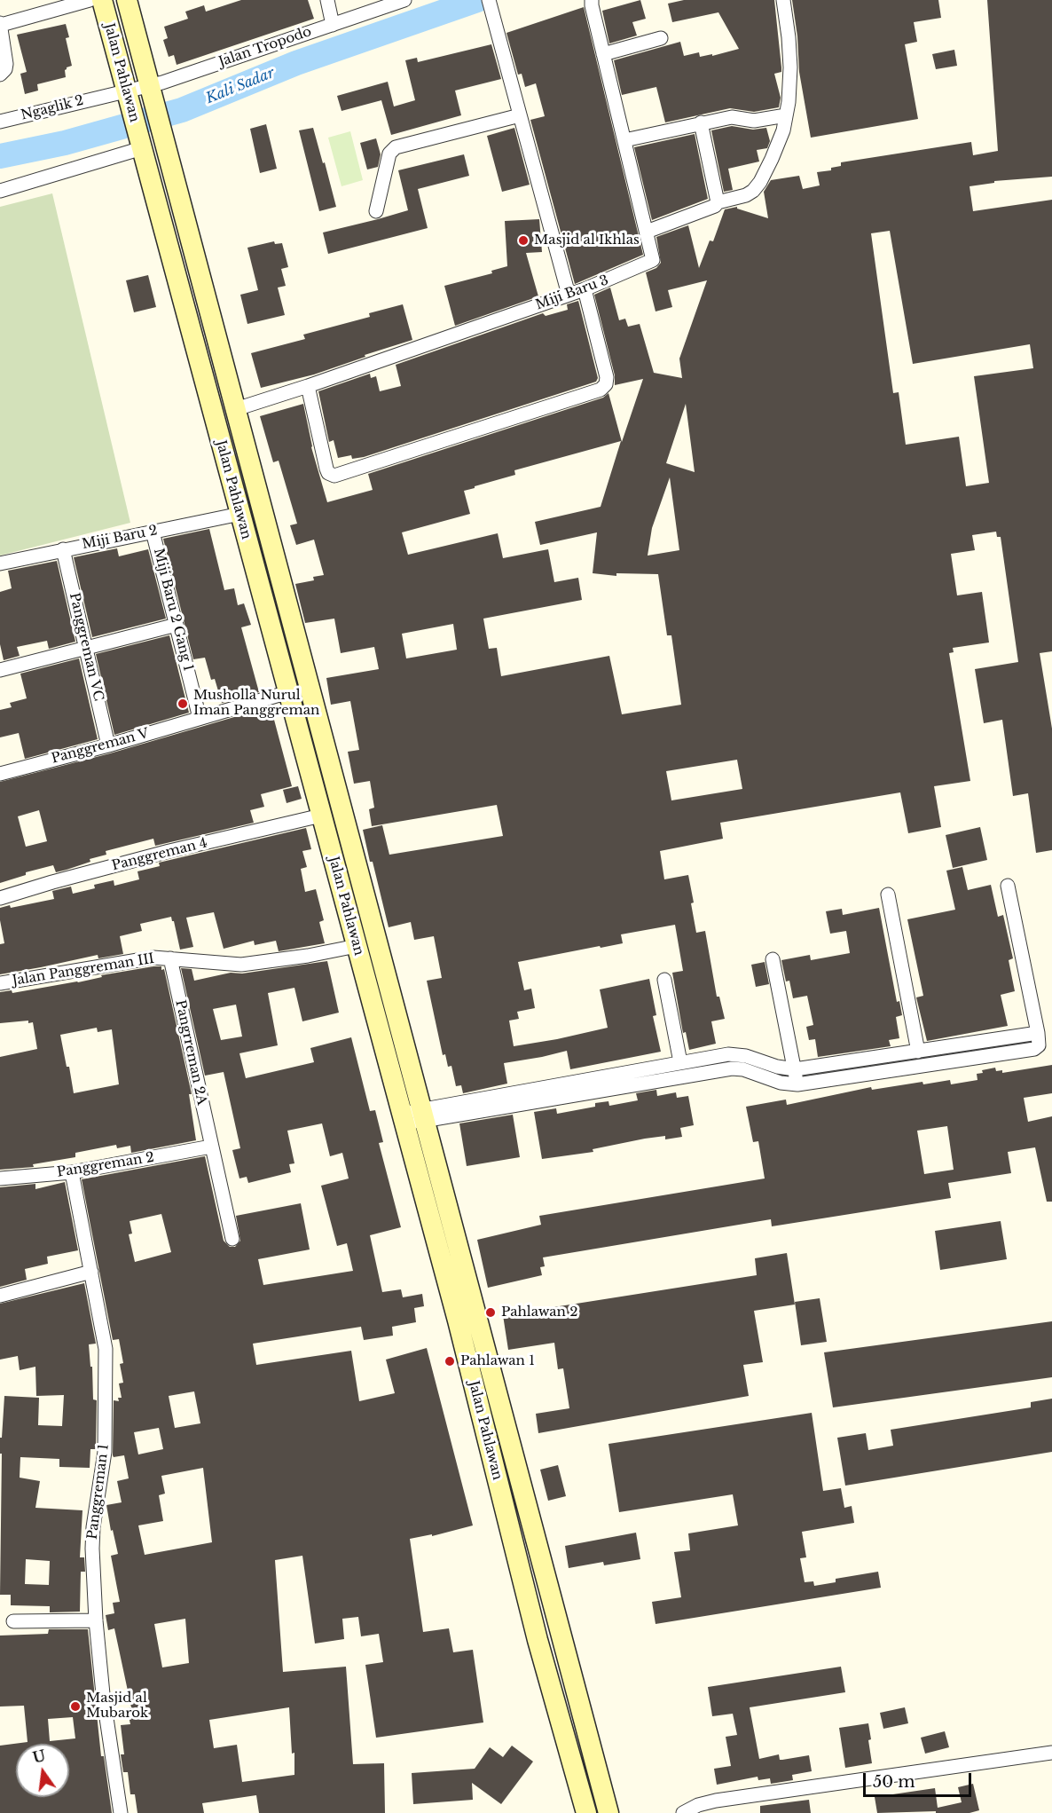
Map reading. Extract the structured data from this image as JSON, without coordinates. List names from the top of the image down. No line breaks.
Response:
{"streets":{"main road":["Jalan Pahlawan"],"street":["Jalan Tropodo","Ngaglik 2","Miji Baru 3","Miji Baru 2","Miji Baru 2 Gang 1","Panggreman VC","Panggreman V","Panggreman 4","Jalan Panggreman III","Pangrreman 2A","Panggreman 2","Panggreman 1"]},"crossings":[["Jalan Tropodo","Jalan Pahlawan"],["Jalan Tropodo","Ngaglik 2"],["Jalan Pahlawan","Ngaglik 2"],["Jalan Pahlawan","Miji Baru 3"],["Jalan Pahlawan","Miji Baru 2"],["Jalan Pahlawan","Panggreman V"],["Jalan Pahlawan","Panggreman 4"],["Jalan Pahlawan","Jalan Panggreman III"],["Miji Baru 2","Miji Baru 2 Gang 1"],["Miji Baru 2","Panggreman VC"],["Miji Baru 2 Gang 1","Panggreman V"],["Panggreman VC","Panggreman V"],["Jalan Panggreman III","Pangrreman 2A"],["Pangrreman 2A","Panggreman 2"],["Panggreman 2","Panggreman 1"]],"water":["Kali Sadar"],"places":["Masjid al Ikhlas","Musholla Nurul Iman Panggreman","Pahlawan 2","Pahlawan 1","Masjid al Mubarok"],"scale_bar":"50 m","north":"top"}
